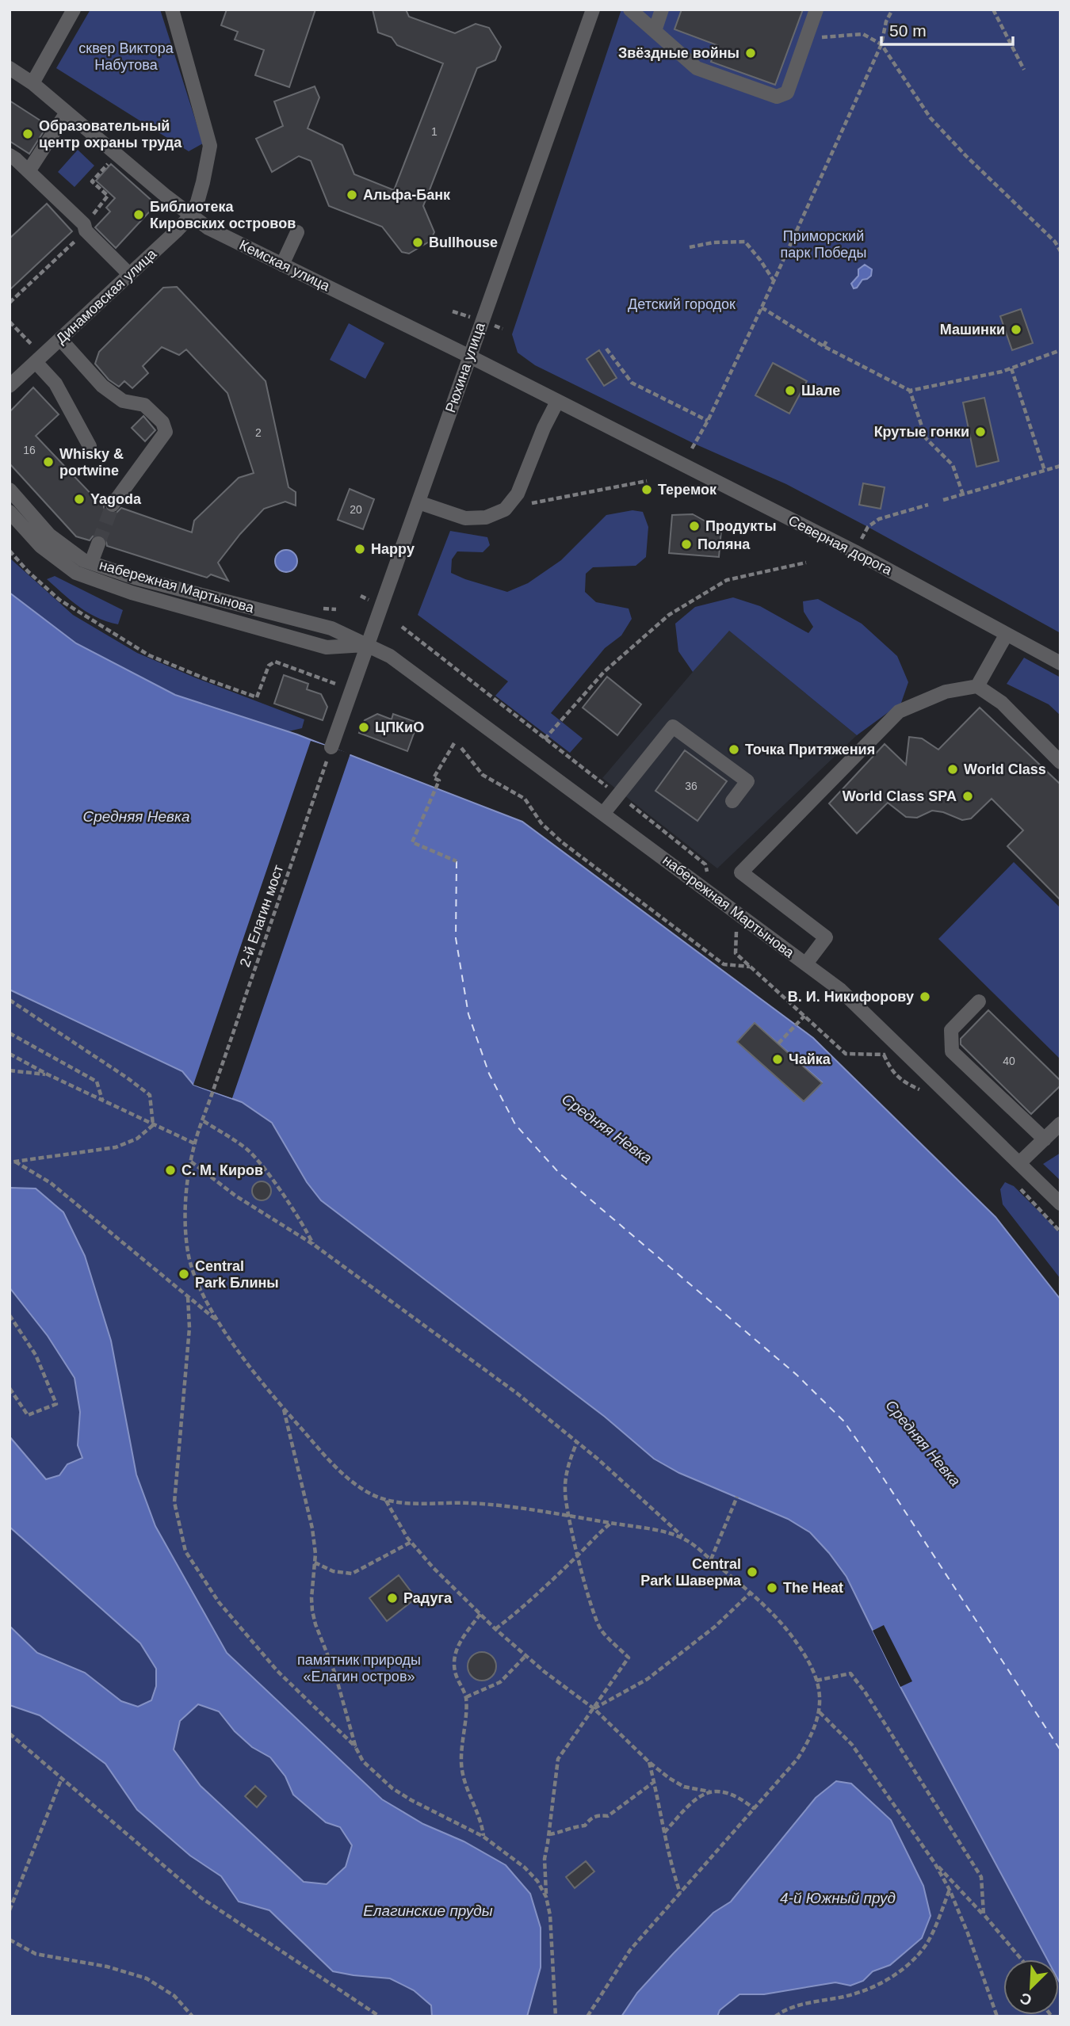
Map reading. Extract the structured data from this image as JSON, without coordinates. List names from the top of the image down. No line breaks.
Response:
{"streets":{"street":["Кемская улица","Динамовская улица","Рюхина улица","Северная дорога","набережная Мартынова"],"path":["2-й Елагин мост"]},"crossings":[["Кемская улица","Динамовская улица"],["Кемская улица","Рюхина улица"],["Кемская улица","Северная дорога"],["Рюхина улица","Северная дорога"],["Рюхина улица","набережная Мартынова"],["Рюхина улица","2-й Елагин мост"]],"water":["Средняя Невка","4-й Южный пруд","Елагинские пруды"],"parks":["сквер Виктора Набутова","Приморский парк Победы","Детский городок","памятник природы «Елагин остров»"],"places":["Звёздные войны","Образовательный центр охраны труда","Альфа-Банк","Библиотека Кировских островов","Bullhouse","Машинки","Шале","Крутые гонки","Whisky & portwine","Теремок","Yagoda","Продукты","Поляна","Happy","ЦПКиО","Точка Притяжения","World Class","World Class SPA","В. И. Никифорову","Чайка","С. М. Киров","Central Park Блины","Central Park Шаверма","The Heat","Радуга"],"house_numbers":["1","2","16","20","36","40"],"scale_bar":"50 m","north":"bottom left"}
